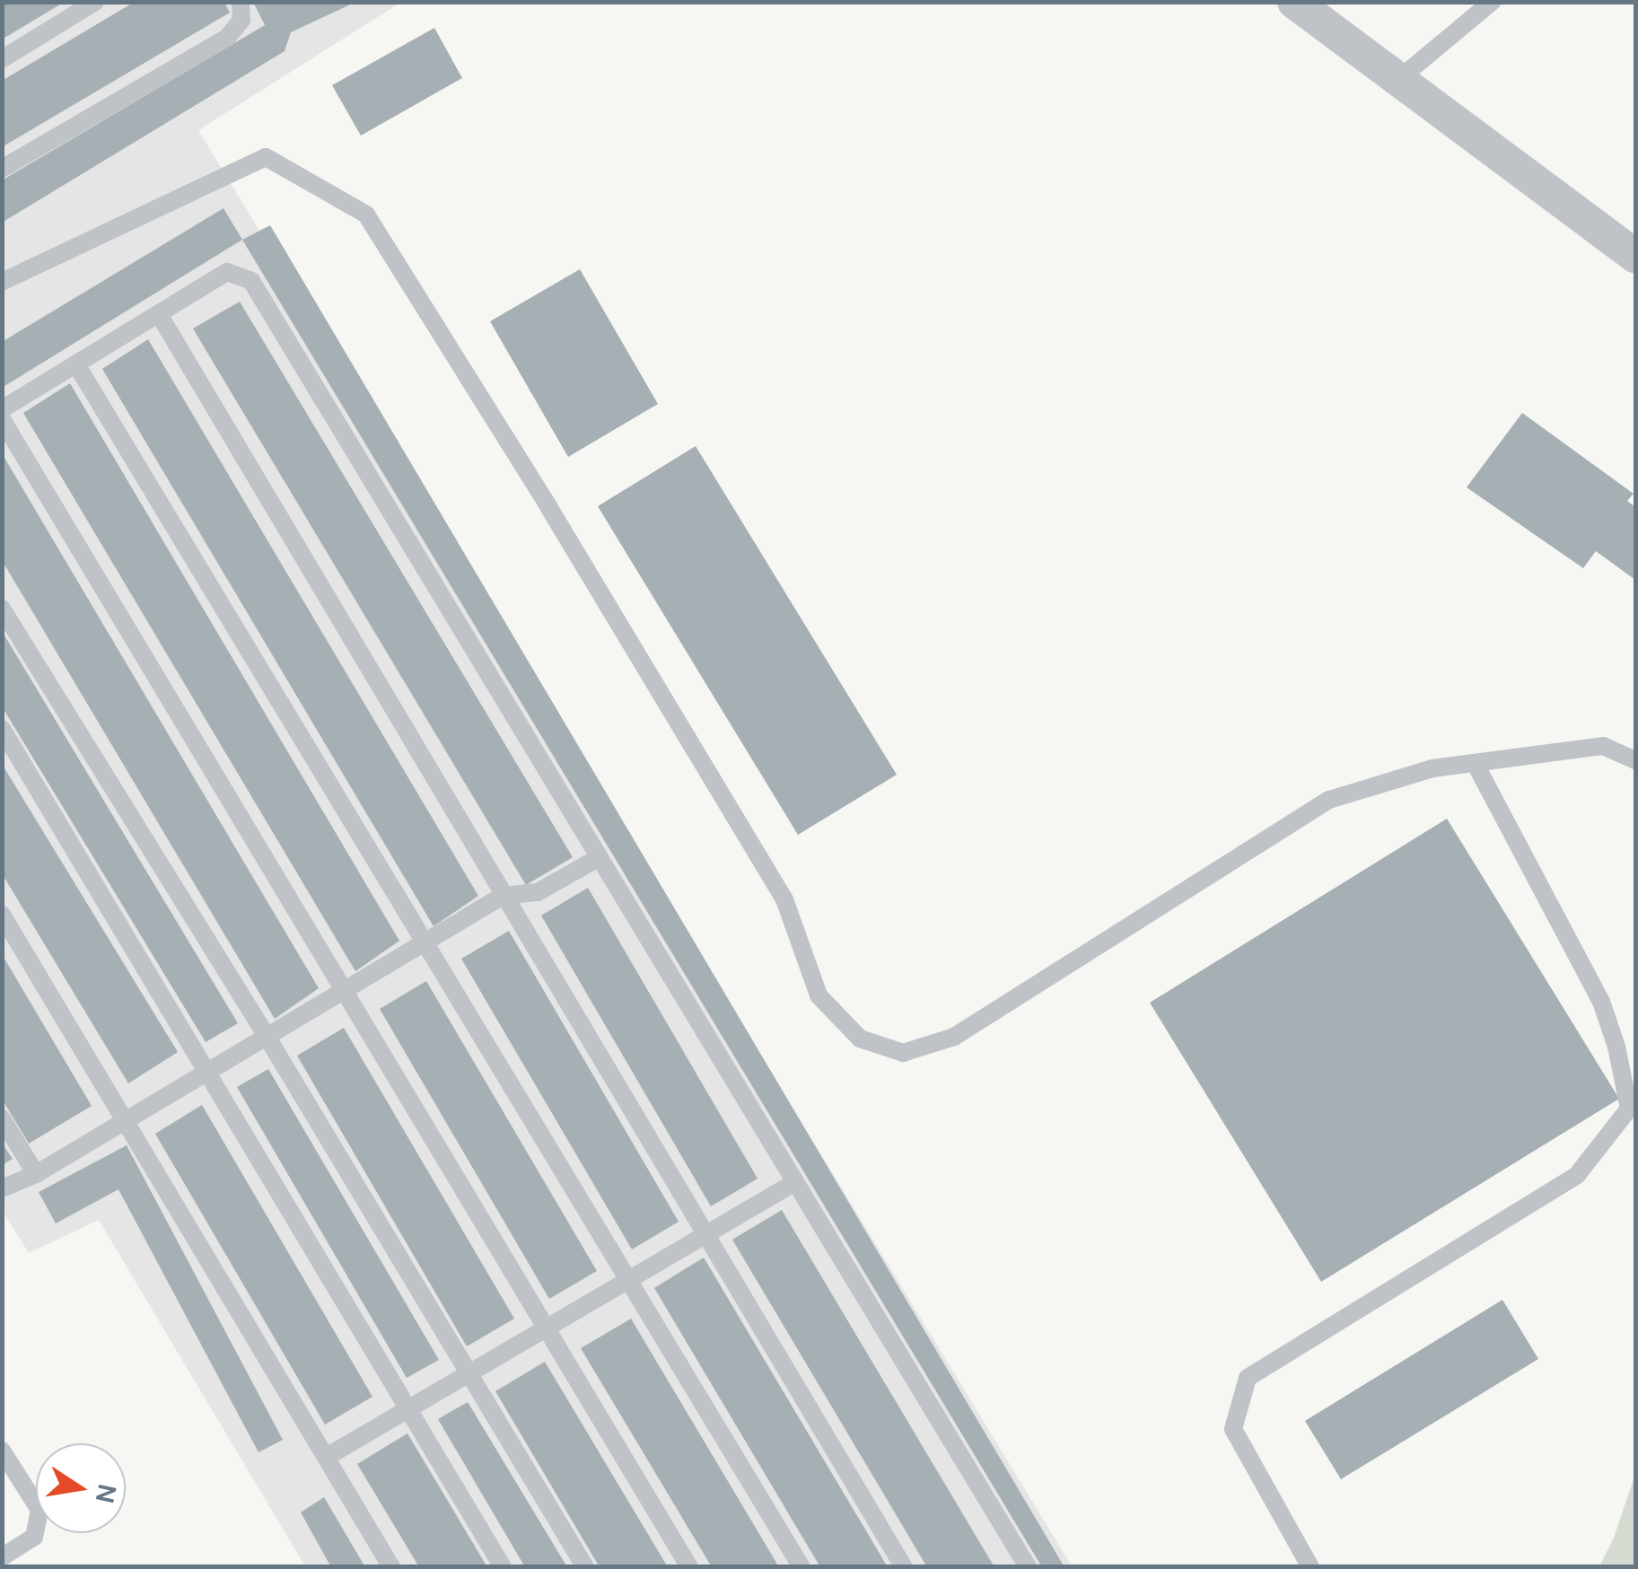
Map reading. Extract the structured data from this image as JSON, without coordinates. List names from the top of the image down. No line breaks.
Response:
{"north":"right"}
